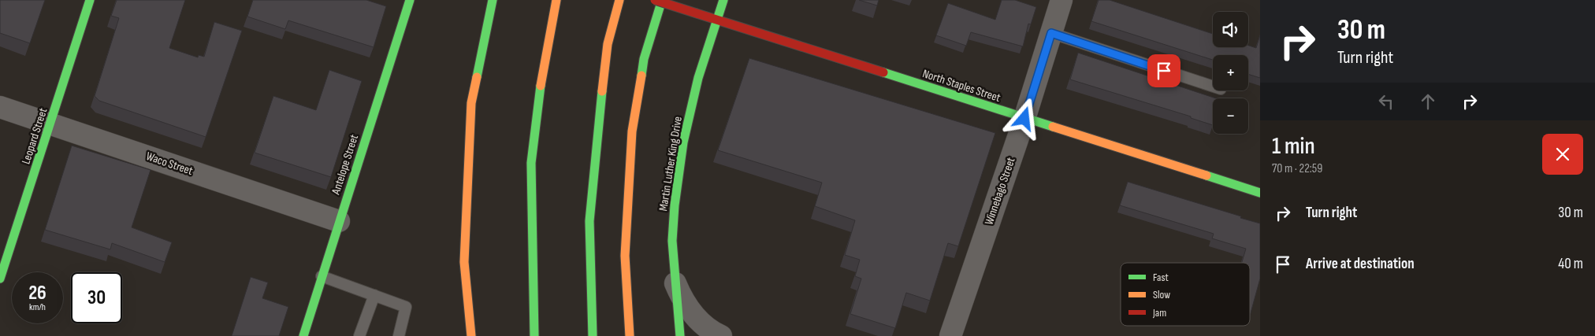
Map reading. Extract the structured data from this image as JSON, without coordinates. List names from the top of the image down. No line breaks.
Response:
{"streets":{"main road":["North Staples Street","Leopard Street","Martin Luther King Drive","Antelope Street"],"street":["Waco Street","Winnebago Street"]},"crossings":[["North Staples Street","Martin Luther King Drive"],["North Staples Street","Winnebago Street"],["Leopard Street","Waco Street"],["Waco Street","Antelope Street"]],"legend":["Fast","Slow","Jam"],"page":{"turn":["30 m","Turn right"],"map_buttons":["+","−"],"heading":["1 min","70 m · 22:59"],"list":[{"name":"Turn right","value":"30 m"},{"name":"Arrive at destination","value":"40 m"}],"speed":"26 km/h","limit":"30"}}
